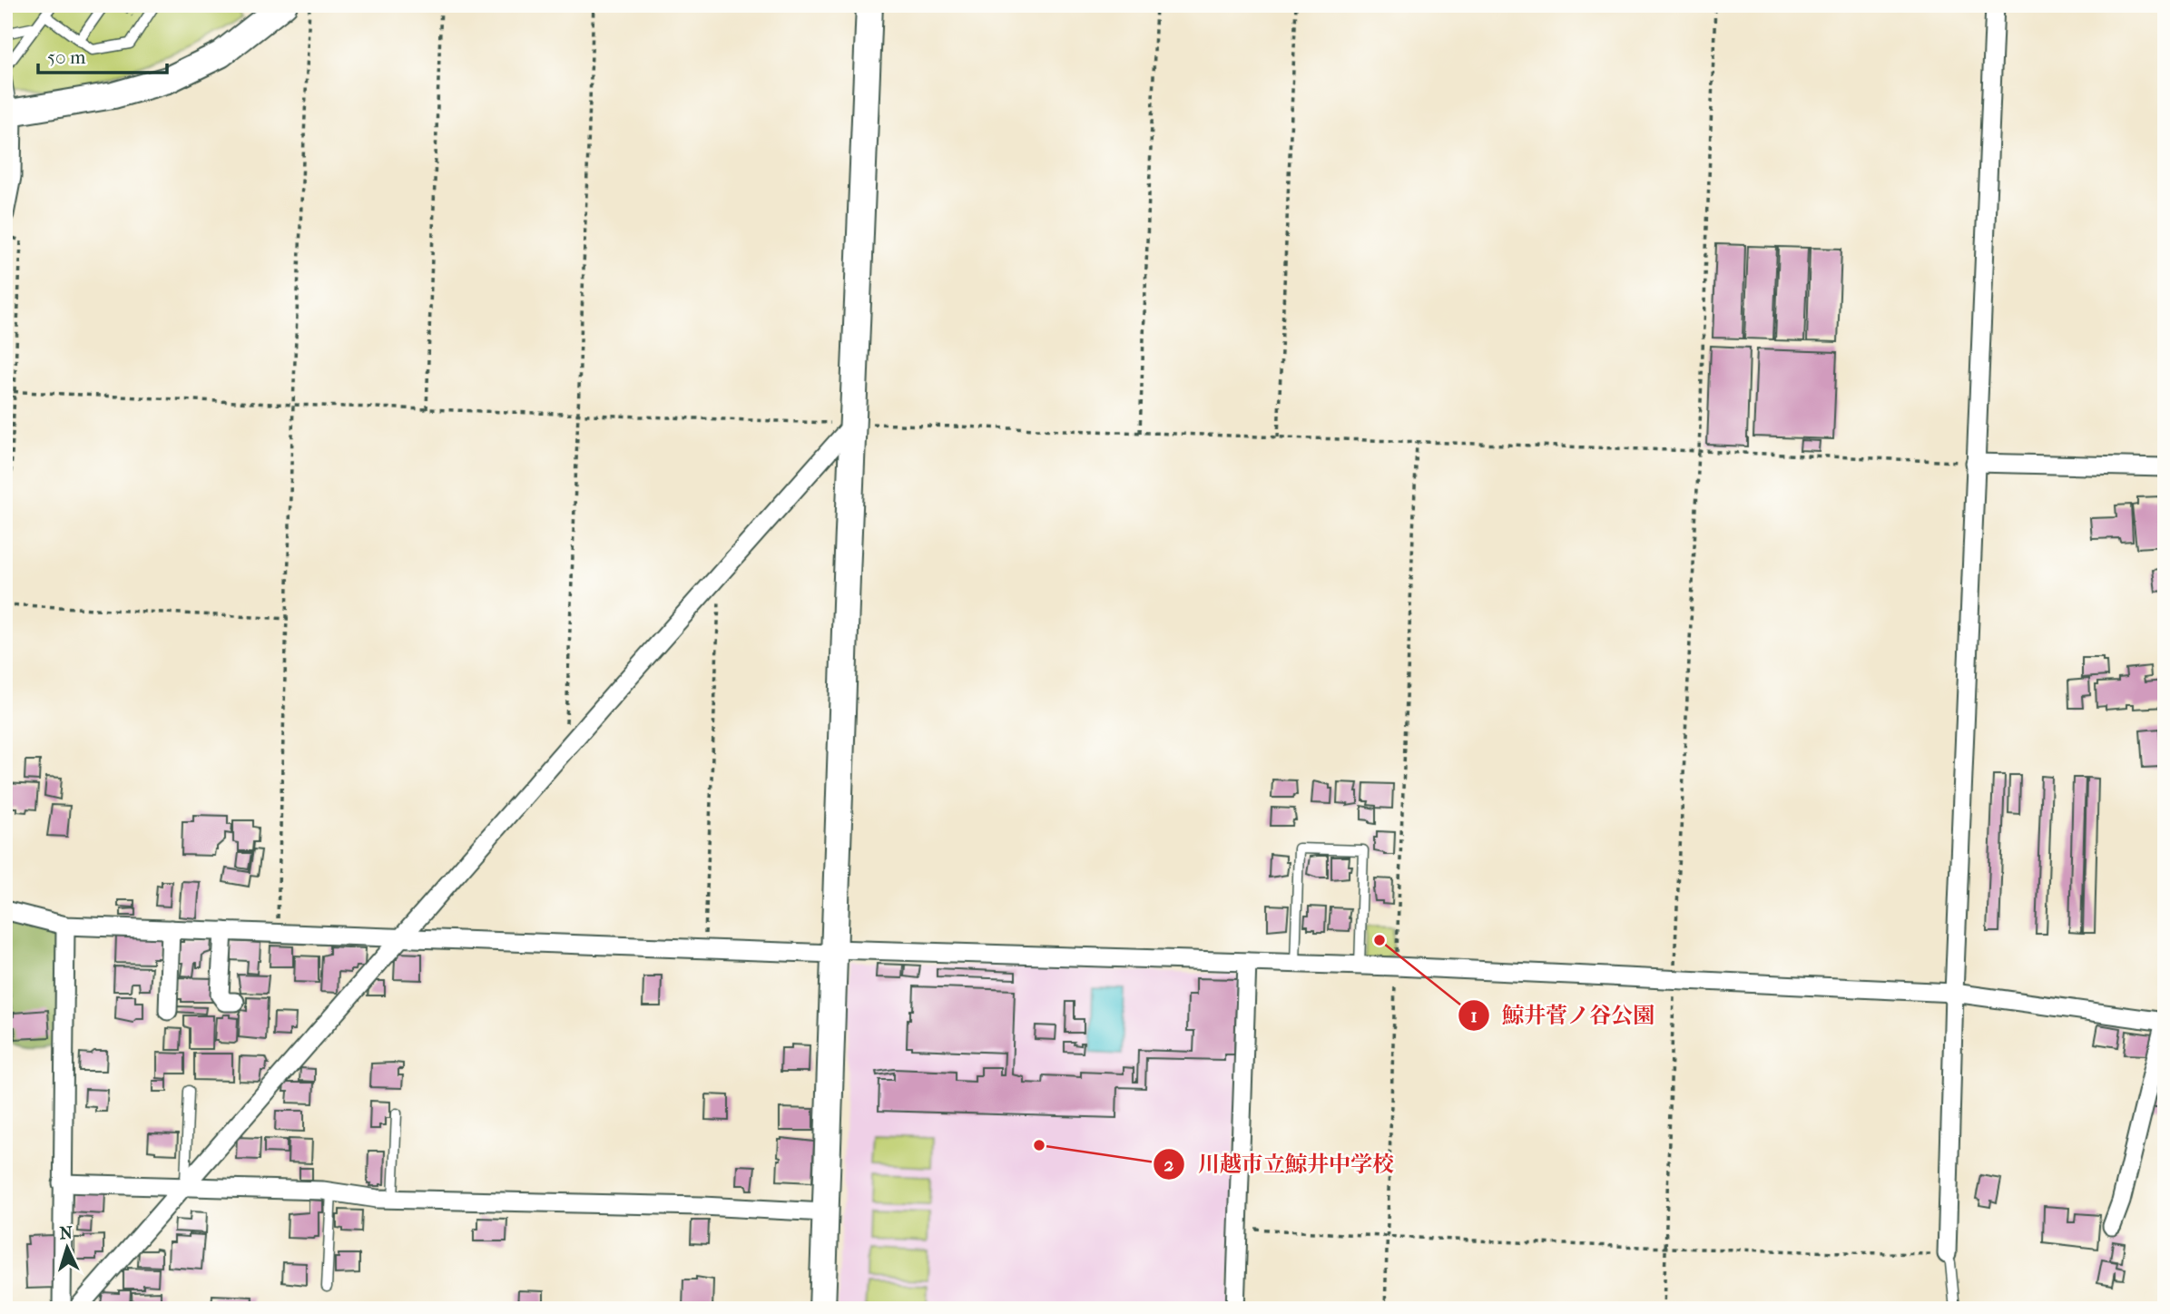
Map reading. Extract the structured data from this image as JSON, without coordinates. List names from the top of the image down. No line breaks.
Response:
{"places":["鯨井菅ノ谷公園","川越市立鯨井中学校"],"scale_bar":"50 m","north":"top"}
